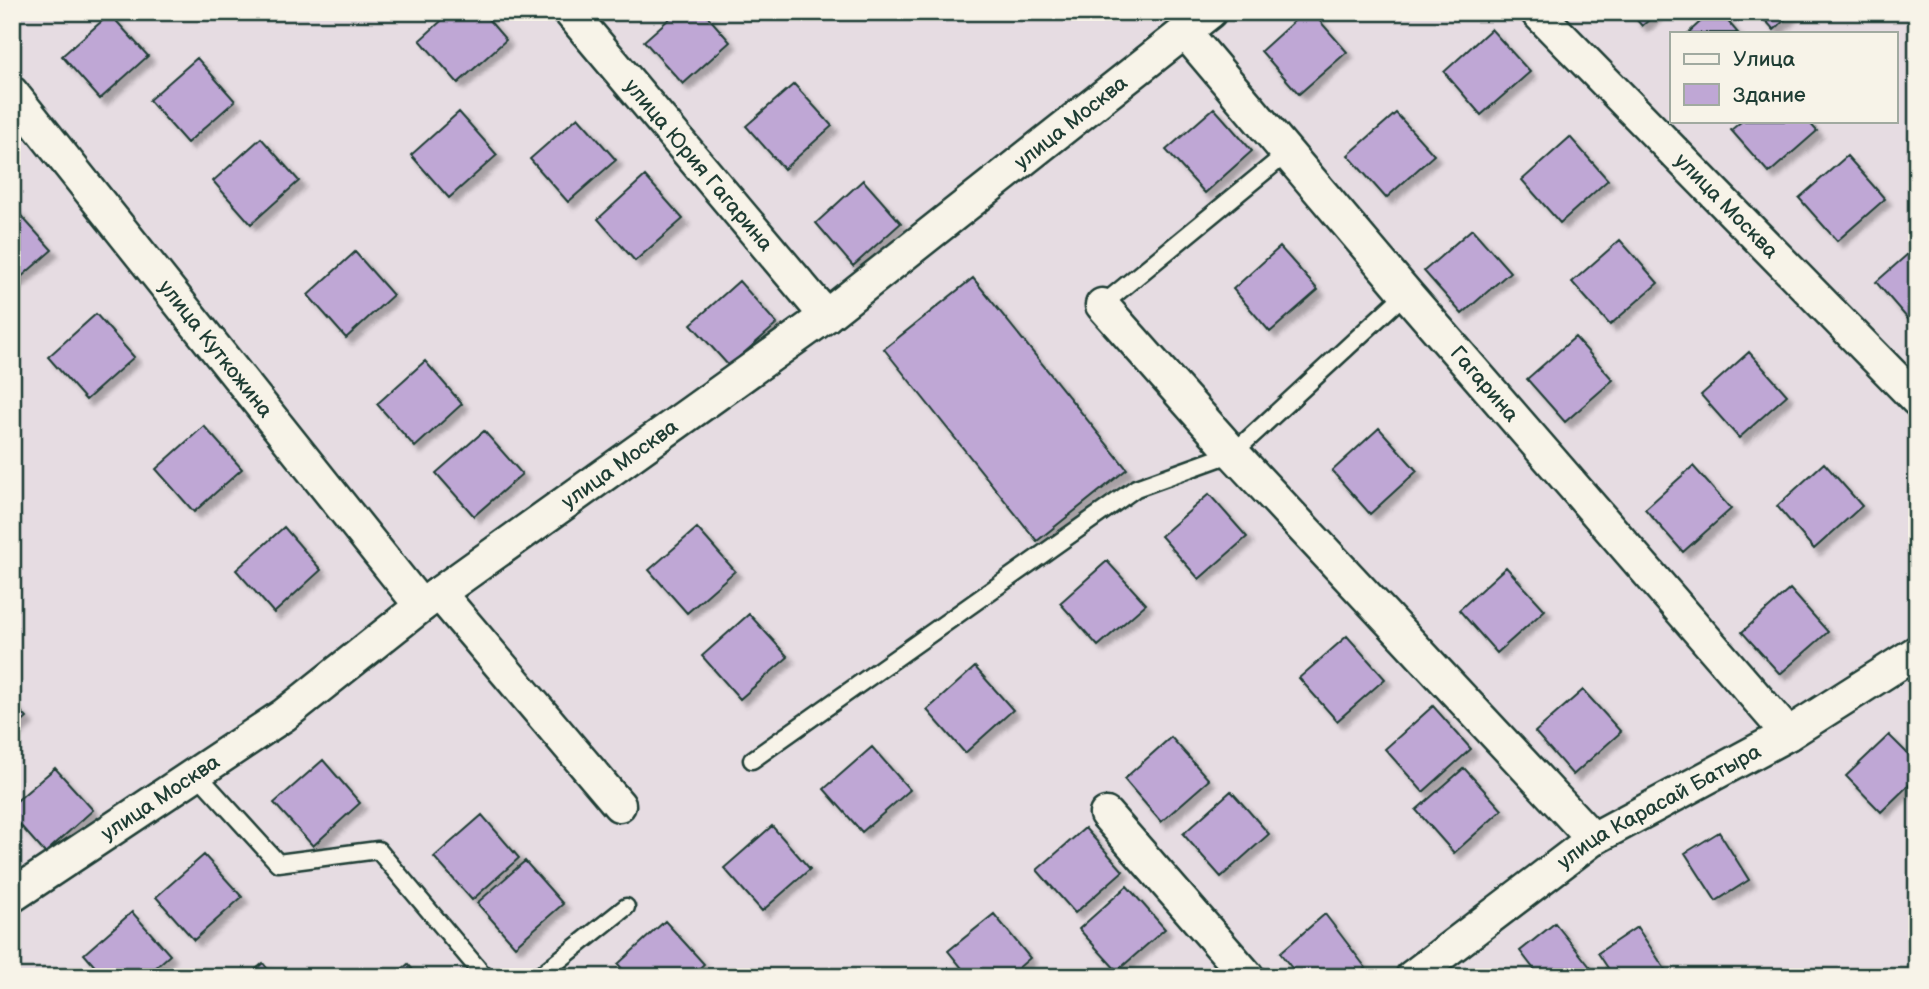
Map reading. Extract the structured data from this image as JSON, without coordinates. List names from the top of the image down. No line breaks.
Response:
{"streets":{"street":["улица Москва","улица Юрия Гагарина","улица Куткожина","Гагарина","улица Карасай Батыра"]},"crossings":[["улица Москва","улица Юрия Гагарина"],["улица Москва","улица Куткожина"],["улица Москва","Гагарина"],["Гагарина","улица Карасай Батыра"]],"legend":["Улица","Здание"]}
